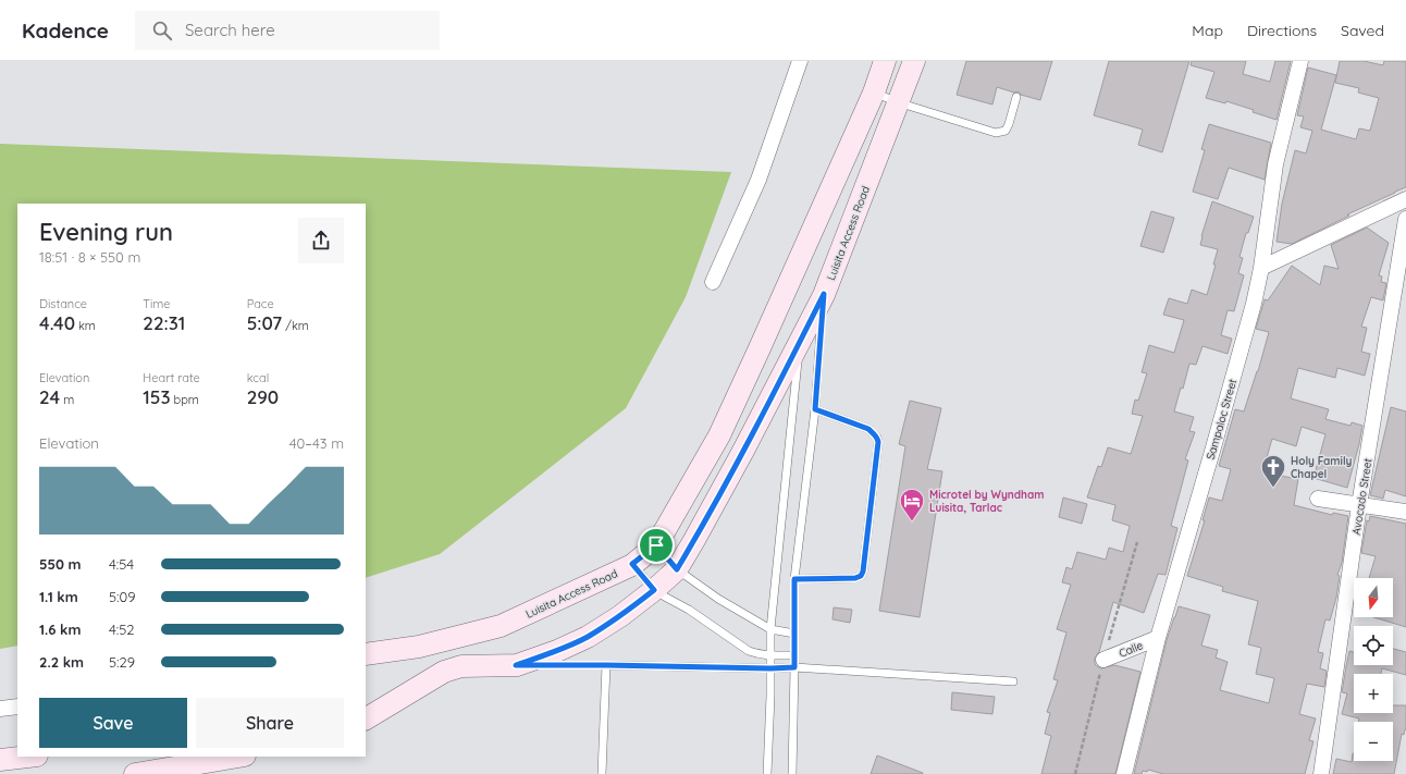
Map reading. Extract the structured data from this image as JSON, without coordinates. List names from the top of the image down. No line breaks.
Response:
{"streets":{"main road":["Luisita Access Road"],"street":["Sampaloc Street","Avocado Street","Calle"]},"crossings":[["Sampaloc Street","Calle"]],"places":{"church":["Holy Family Chapel"],"hotel":["Microtel by Wyndham Luisita, Tarlac"]},"north":"bottom","page":{"header":"Kadence","search":"Search here","nav":["Map","Directions","Saved"],"heading":["Evening run","18:51 · 8 × 550 m"],"stats":[["Distance","4.40 km"],["Time","22:31"],["Pace","5:07 /km"],["Elevation","24 m"],["Heart rate","153 bpm"],["kcal","290"]],"chart":["Elevation","40–43 m"],"list":[{"name":"550 m","note":"4:54"},{"name":"1.1 km","note":"5:09"},{"name":"1.6 km","note":"4:52"},{"name":"2.2 km","note":"5:29"}],"map_buttons":["+","−"],"buttons":["Save","Share"]}}
